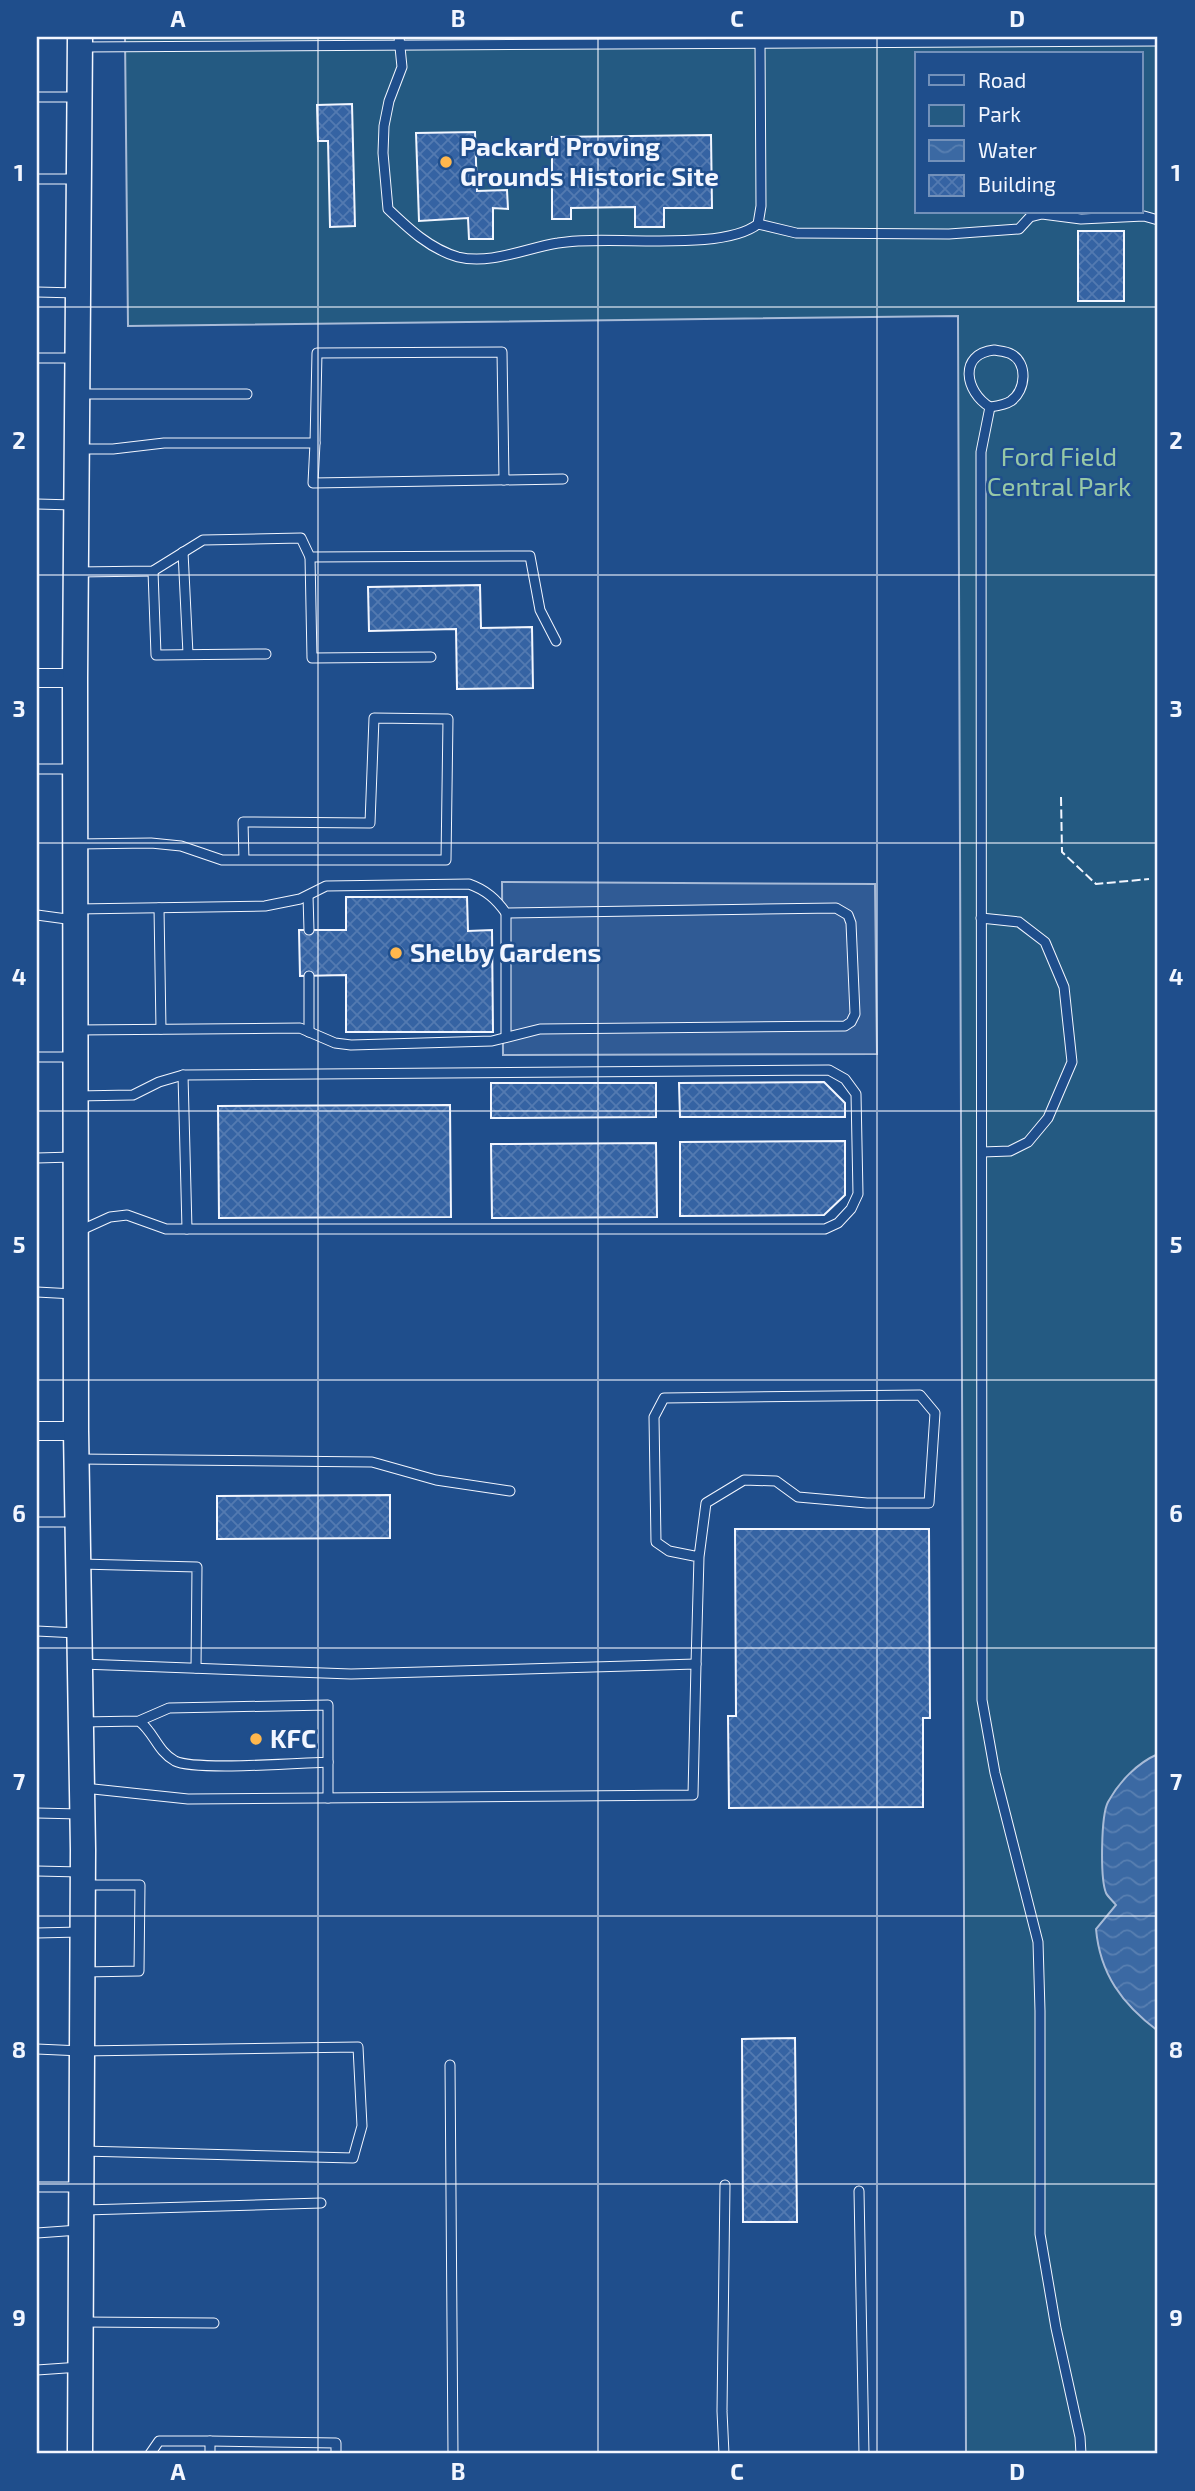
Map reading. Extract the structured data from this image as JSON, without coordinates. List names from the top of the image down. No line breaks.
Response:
{"parks":["Ford Field Central Park"],"places":["Packard Proving Grounds Historic Site","Shelby Gardens","KFC"],"legend":["Road","Park","Water","Building"],"grid":{"columns":["A","B","C","D"],"rows":["1","2","3","4","5","6","7","8","9"]}}
